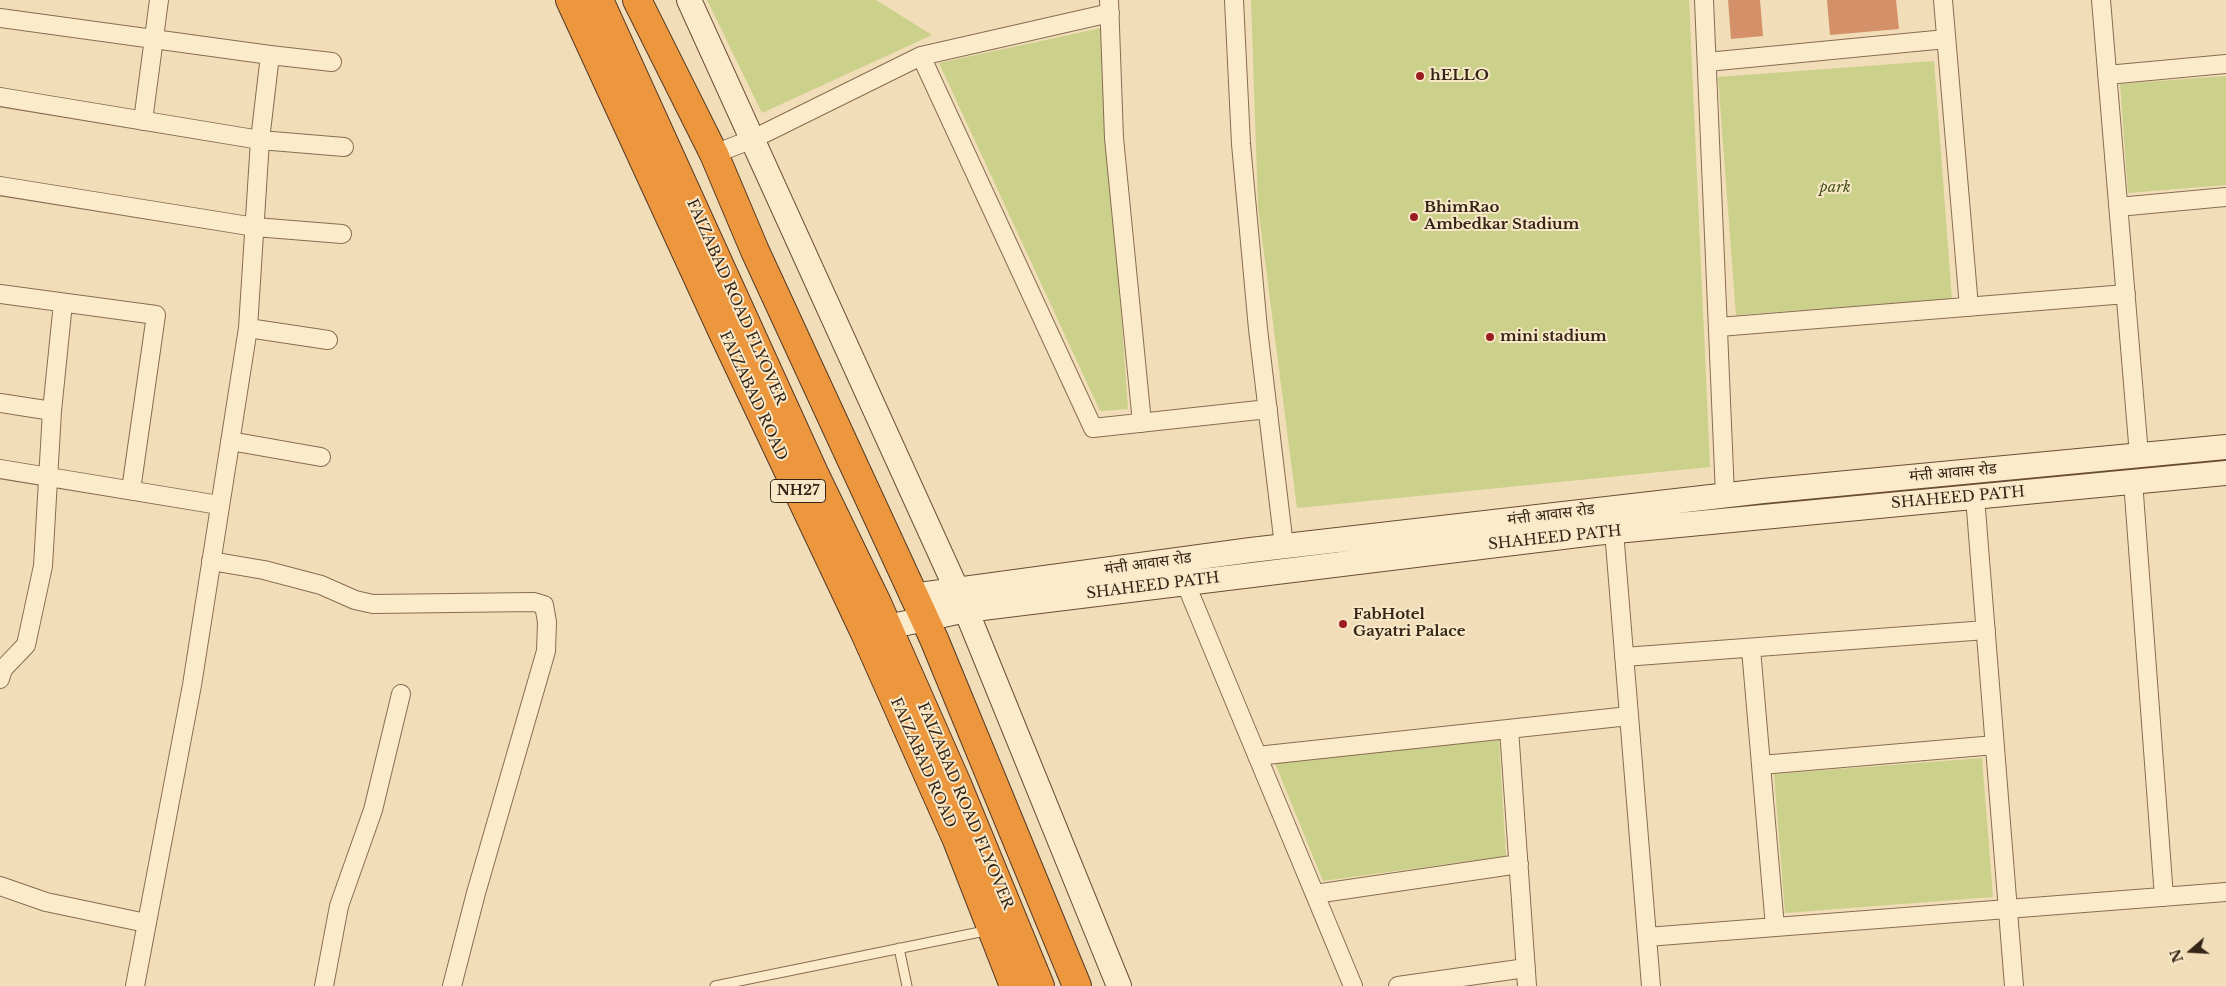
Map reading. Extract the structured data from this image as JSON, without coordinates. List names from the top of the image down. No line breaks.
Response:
{"streets":{"highway":["FAIZABAD ROAD FLYOVER","FAIZABAD ROAD","मंत्ती आवास रोड","NH27"],"street":["SHAHEED PATH"]},"crossings":[["FAIZABAD ROAD FLYOVER","मंत्ती आवास रोड"],["FAIZABAD ROAD FLYOVER","SHAHEED PATH"],["मंत्ती आवास रोड","SHAHEED PATH"]],"parks":["park"],"places":["hELLO","BhimRao Ambedkar Stadium","mini stadium","FabHotel Gayatri Palace"],"north":"left"}
